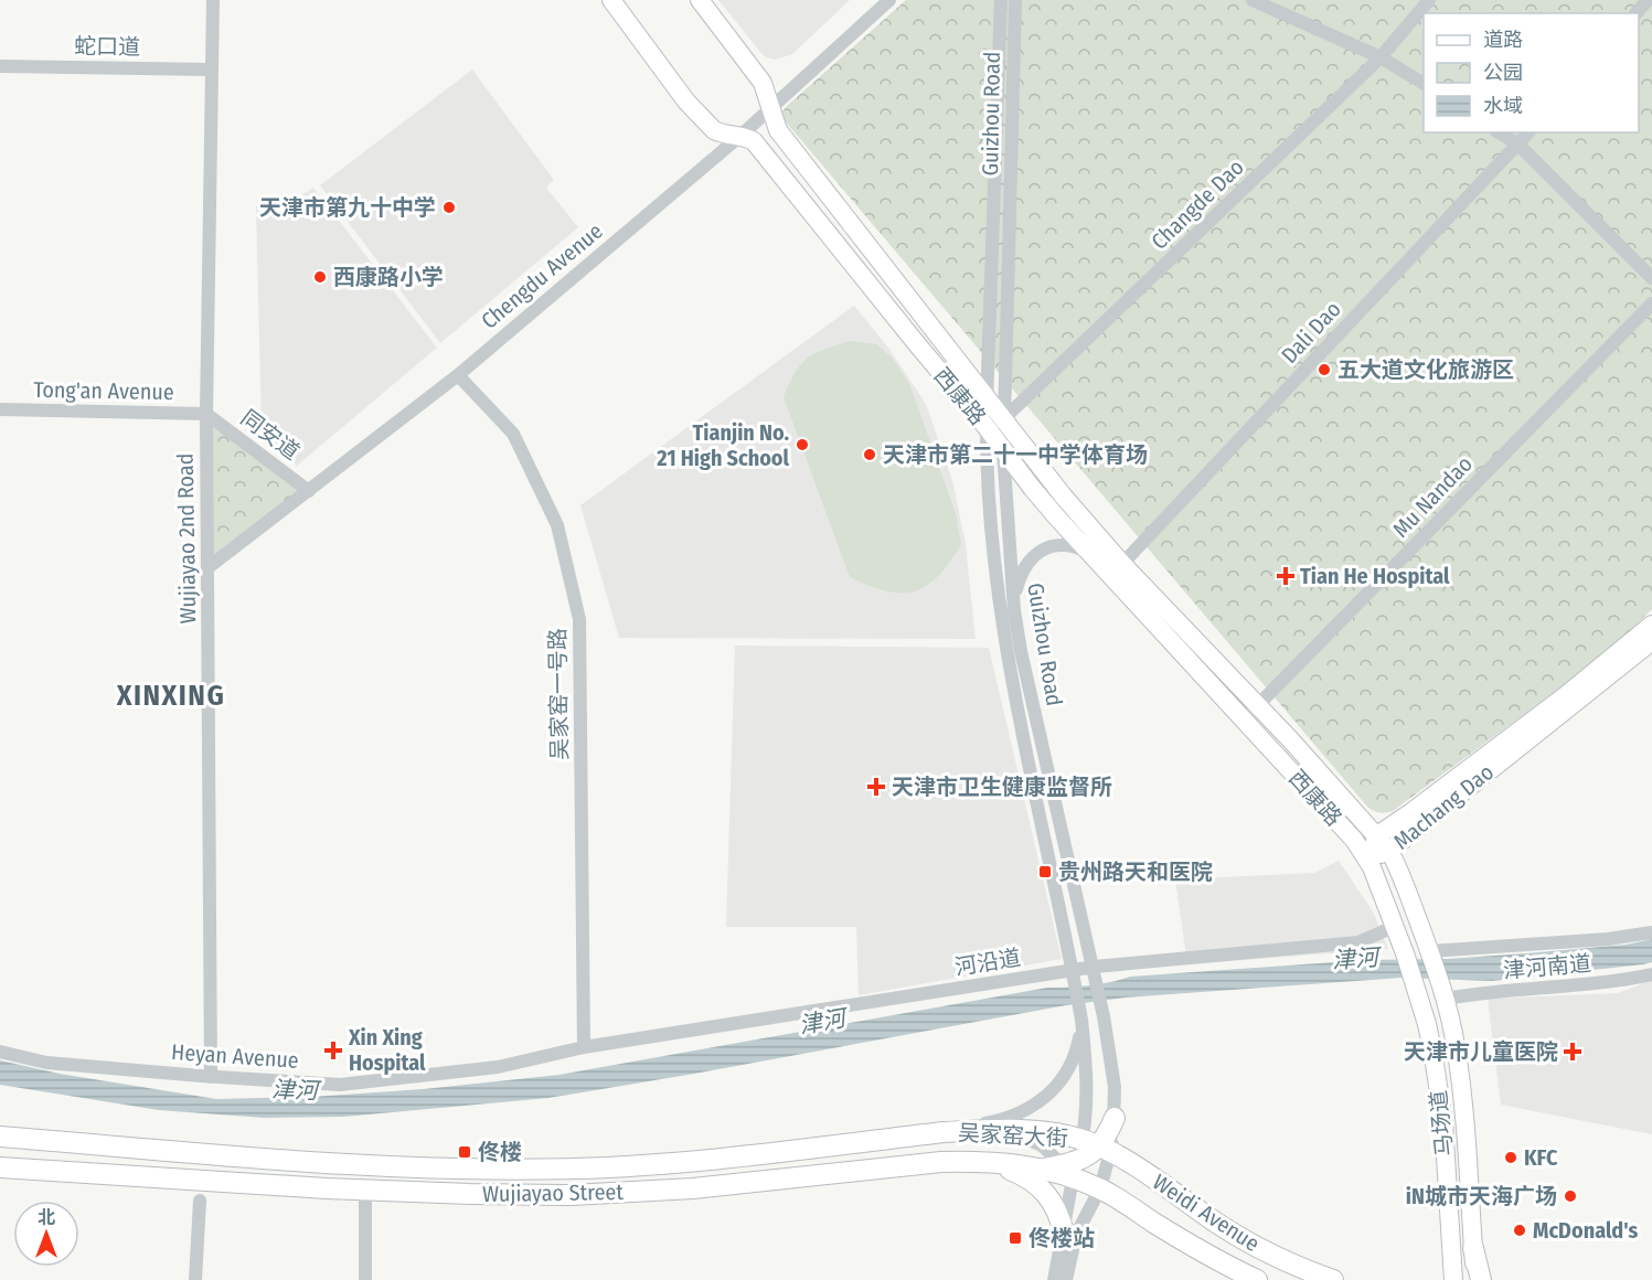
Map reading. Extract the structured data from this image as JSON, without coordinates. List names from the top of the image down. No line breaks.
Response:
{"streets":{"highway":["吴家窑大街","Wujiayao Street","Weidi Avenue"],"main road":["西康路","Machang Dao","马场道"],"street":["蛇口道","Guizhou Road","Changde Dao","Chengdu Avenue","Dali Dao","Tong'an Avenue","同安道","Mu Nandao","Wujiayao 2nd Road","吴家窑一号路","河沿道","津河南道","Heyan Avenue"]},"crossings":[["蛇口道","Wujiayao 2nd Road"],["Guizhou Road","Changde Dao"],["Guizhou Road","西康路"],["Guizhou Road","河沿道"],["Changde Dao","西康路"],["Chengdu Avenue","西康路"],["Chengdu Avenue","同安道"],["Chengdu Avenue","Wujiayao 2nd Road"],["Chengdu Avenue","吴家窑一号路"],["Dali Dao","西康路"],["Tong'an Avenue","同安道"],["Tong'an Avenue","Wujiayao 2nd Road"],["西康路","Mu Nandao"],["西康路","Machang Dao"],["西康路","马场道"],["同安道","Wujiayao 2nd Road"],["Wujiayao 2nd Road","Heyan Avenue"],["吴家窑一号路","河沿道"],["吴家窑一号路","Heyan Avenue"],["Machang Dao","马场道"],["河沿道","Heyan Avenue"],["河沿道","马场道"],["吴家窑大街","Wujiayao Street"],["吴家窑大街","Weidi Avenue"],["Wujiayao Street","Weidi Avenue"]],"districts":["XINXING"],"water":["津河"],"places":{"other":["天津市第九十中学","西康路小学","五大道文化旅游区","Tianjin No. 21 High School","天津市第二十一中学体育场","KFC","iN城市天海广场","McDonald's"],"health":["Tian He Hospital","天津市卫生健康监督所","Xin Xing Hospital","天津市儿童医院"],"transit":["贵州路天和医院","佟楼","佟楼站"]},"legend":["道路","公园","水域"],"north":"top"}
